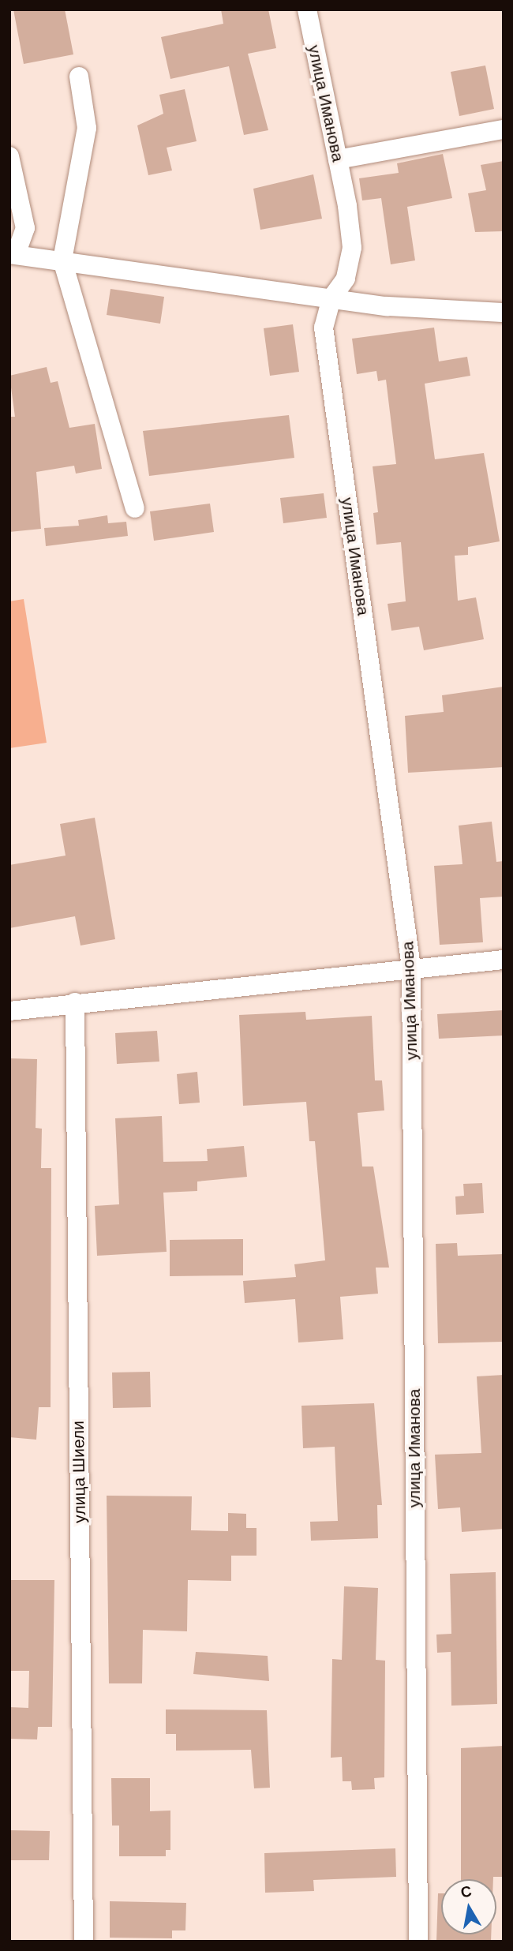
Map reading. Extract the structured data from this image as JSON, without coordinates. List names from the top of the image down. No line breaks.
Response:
{"streets":{"street":["улица Иманова","улица Шиели"]},"north":"top"}
